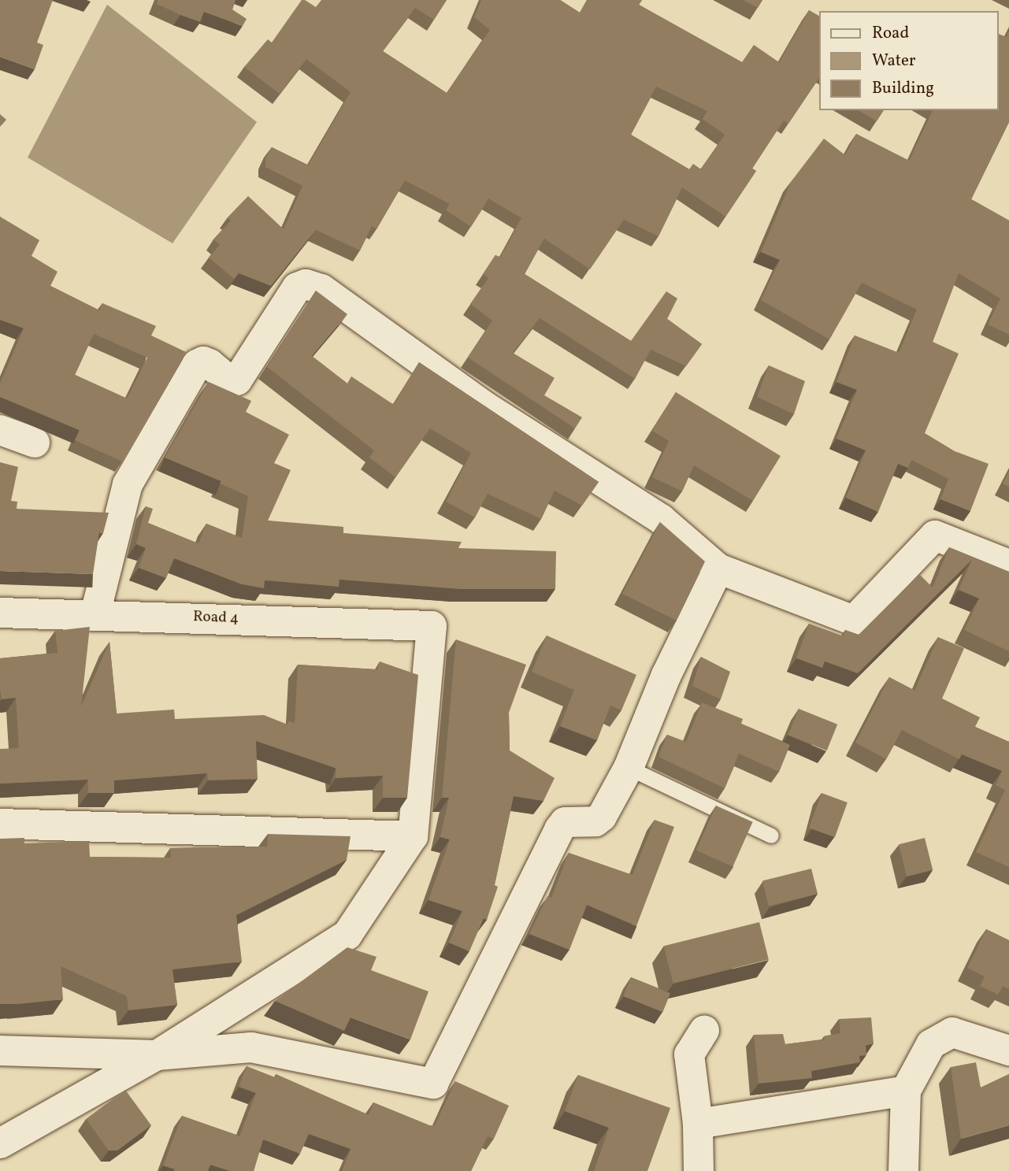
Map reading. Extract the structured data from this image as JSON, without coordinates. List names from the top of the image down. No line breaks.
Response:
{"streets":{"street":["Road 4"]},"legend":["Road","Water","Building"]}
